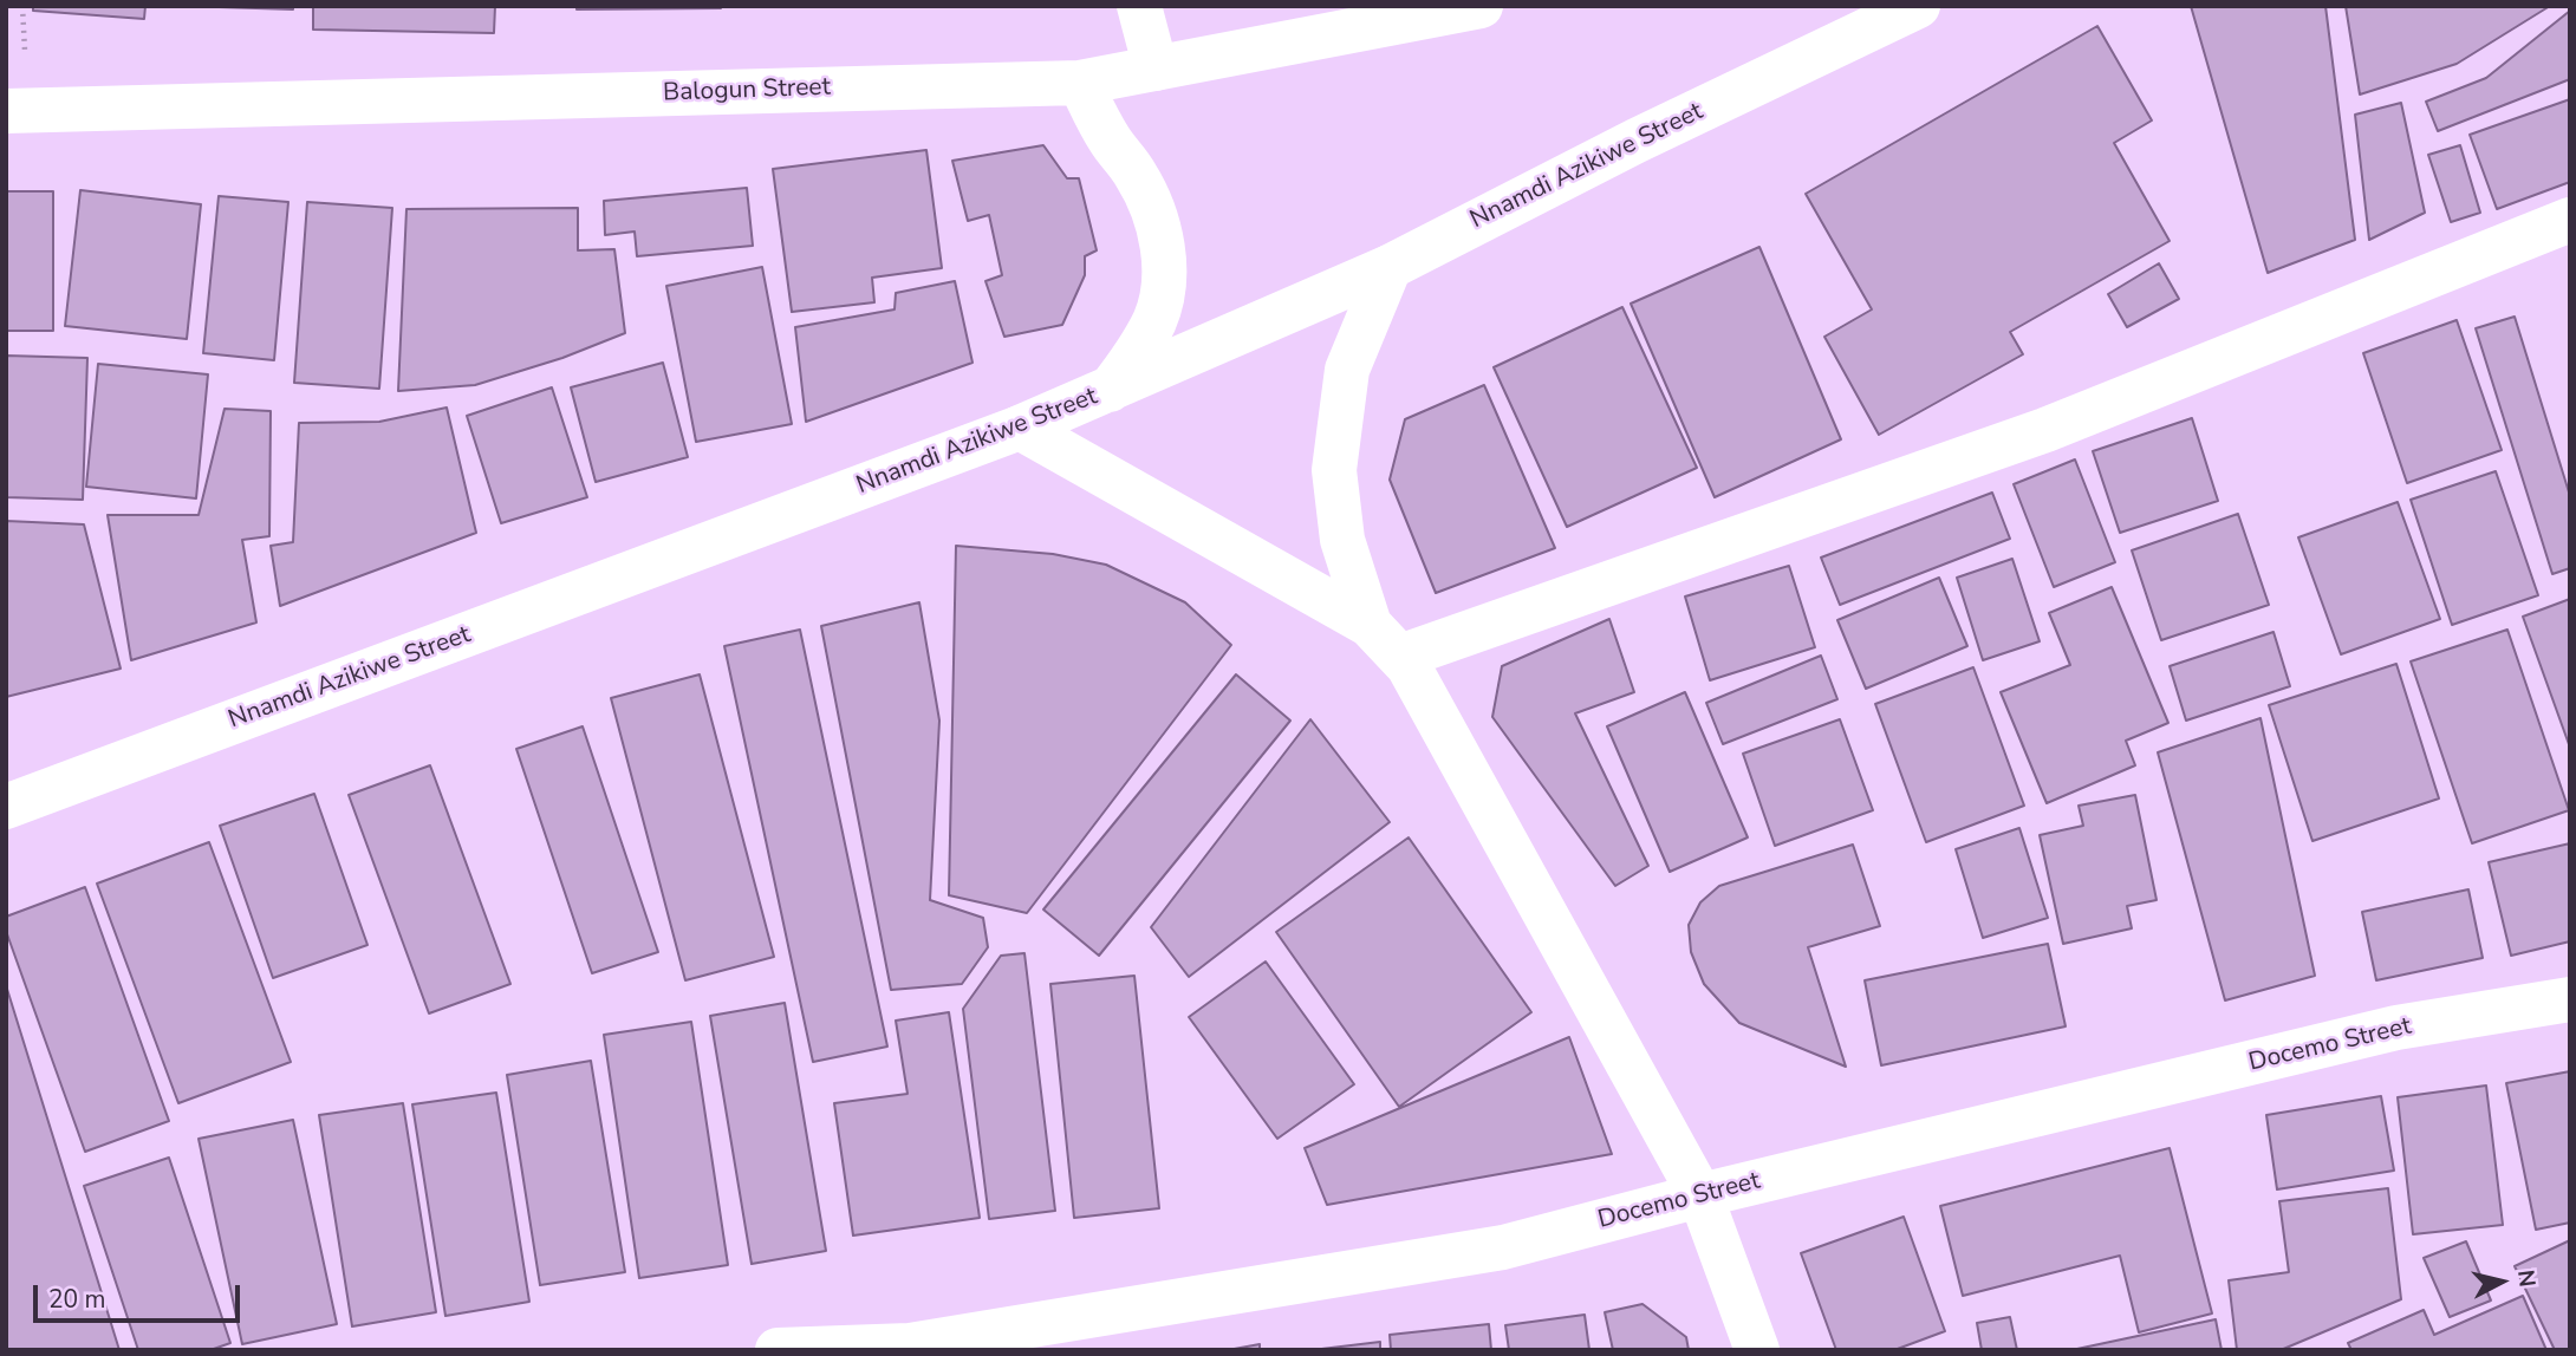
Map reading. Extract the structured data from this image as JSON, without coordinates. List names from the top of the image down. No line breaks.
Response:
{"streets":{"street":["Balogun Street","Nnamdi Azikiwe Street","Docemo Street"]},"scale_bar":"20 m","north":"right"}
